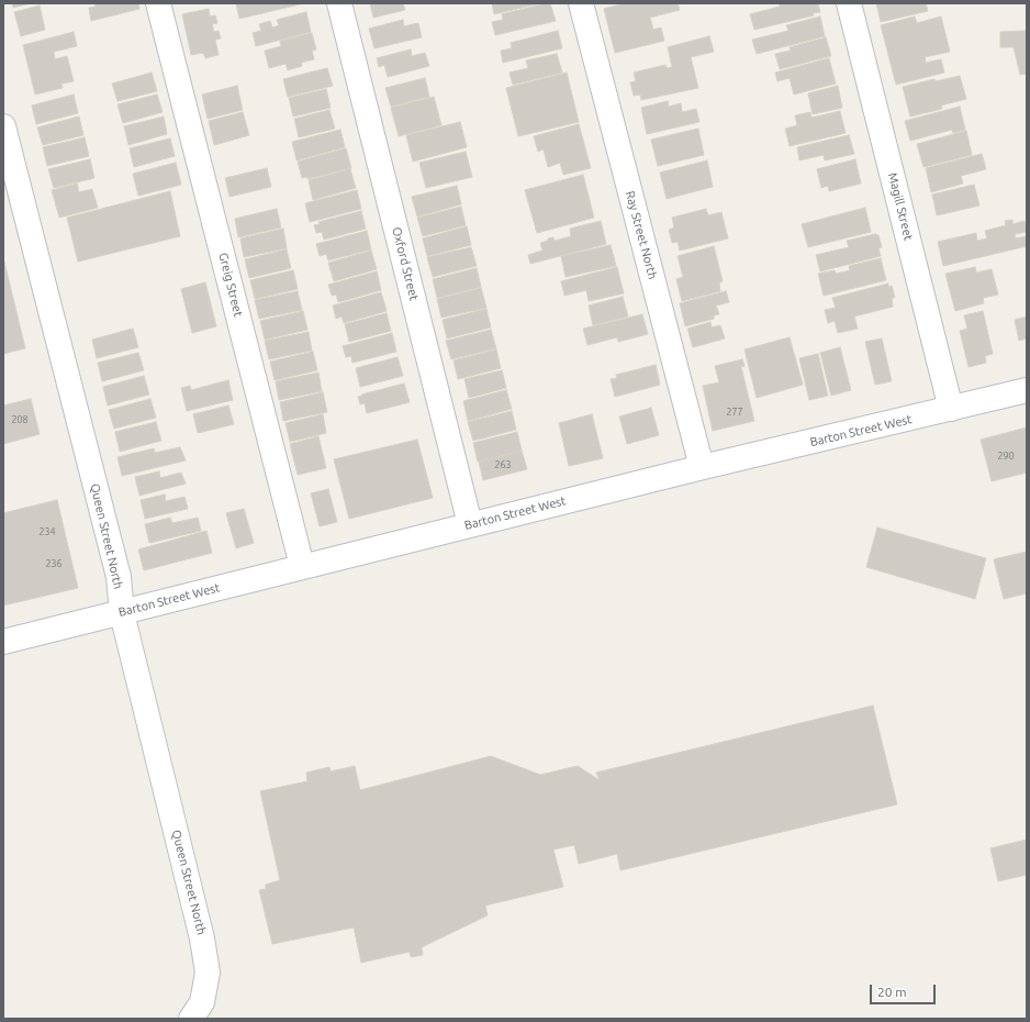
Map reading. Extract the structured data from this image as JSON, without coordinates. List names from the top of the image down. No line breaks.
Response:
{"streets":{"street":["Magill Street","Ray Street North","Oxford Street","Greig Street","Barton Street West","Queen Street North"]},"crossings":[["Magill Street","Barton Street West"],["Ray Street North","Barton Street West"],["Oxford Street","Barton Street West"],["Greig Street","Barton Street West"],["Barton Street West","Queen Street North"]],"house_numbers":["277","208","290","263","234","236"],"scale_bar":"20 m"}
